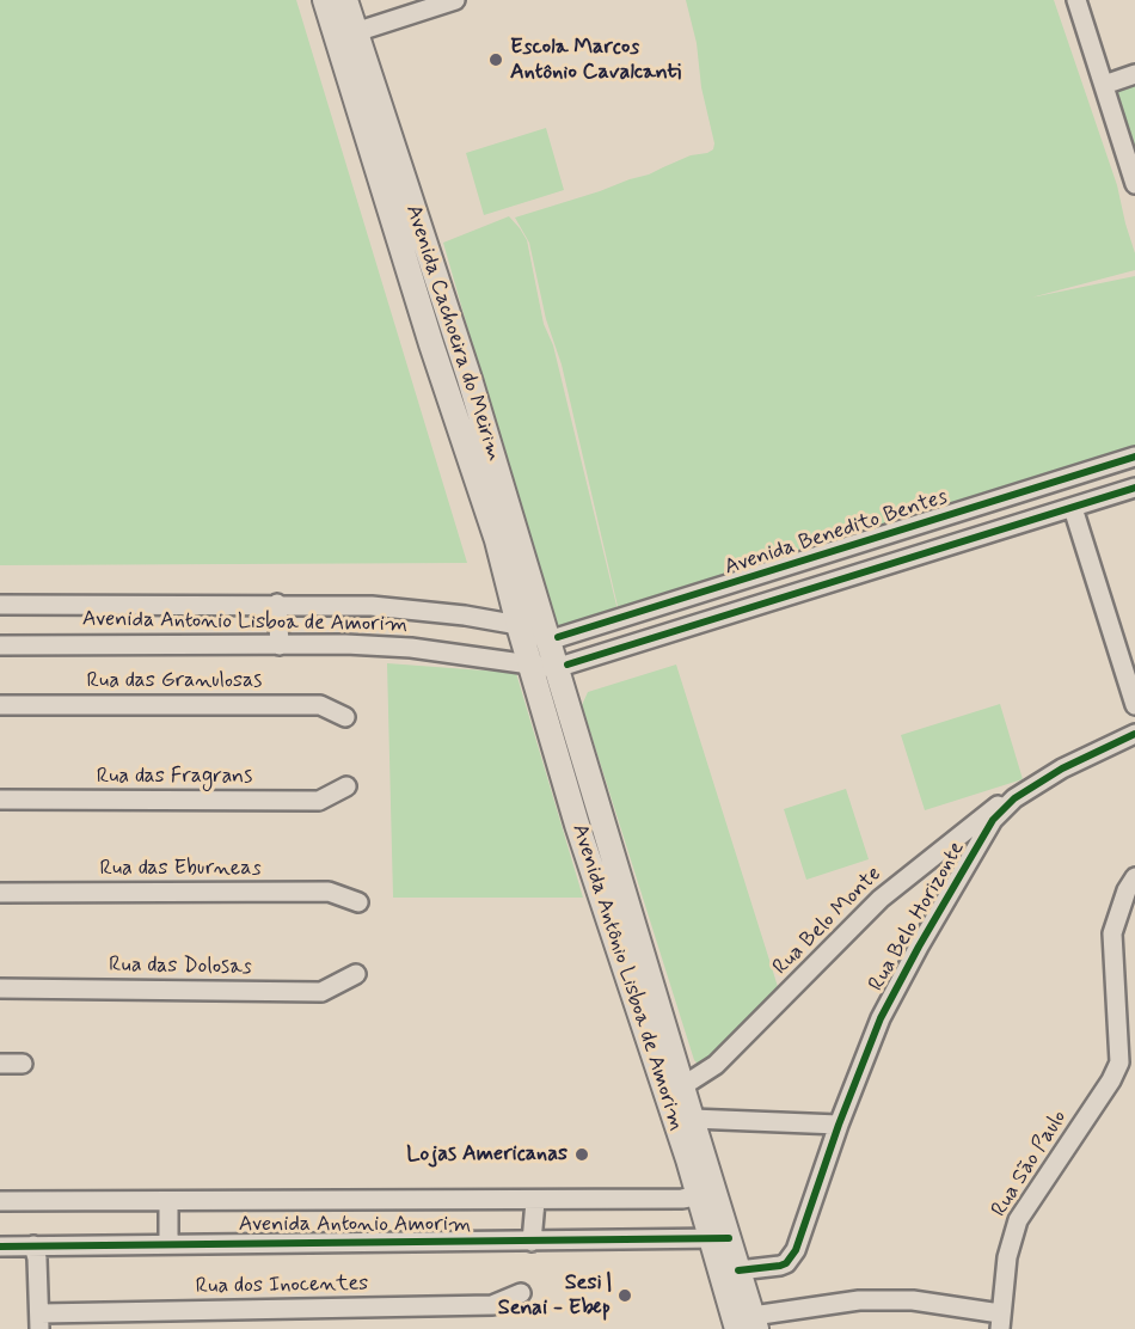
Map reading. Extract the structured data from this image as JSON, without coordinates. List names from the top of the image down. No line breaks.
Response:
{"streets":{"main road":["Avenida Cachoeira do Meirim","Avenida Antônio Lisboa de Amorim"],"street":["Avenida Benedito Bentes","Avenida Antonio Lisboa de Amorim","Rua das Granulosas","Rua das Fragrans","Rua das Eburneas","Rua Belo Horizonte","Rua Belo Monte","Rua das Dolosas","Rua São Paulo","Avenida Antonio Amorim","Rua dos Inocentes"]},"crossings":[["Avenida Cachoeira do Meirim","Avenida Benedito Bentes"],["Avenida Cachoeira do Meirim","Avenida Antonio Lisboa de Amorim"],["Avenida Cachoeira do Meirim","Avenida Antônio Lisboa de Amorim"],["Avenida Benedito Bentes","Avenida Antônio Lisboa de Amorim"],["Avenida Antonio Lisboa de Amorim","Avenida Antônio Lisboa de Amorim"],["Rua Belo Horizonte","Rua Belo Monte"],["Rua Belo Horizonte","Avenida Antônio Lisboa de Amorim"],["Rua Belo Monte","Avenida Antônio Lisboa de Amorim"],["Avenida Antônio Lisboa de Amorim","Avenida Antonio Amorim"]],"places":["Escola Marcos Antônio Cavalcanti","Lojas Americanas","Sesi | Senai - Ebep"]}
